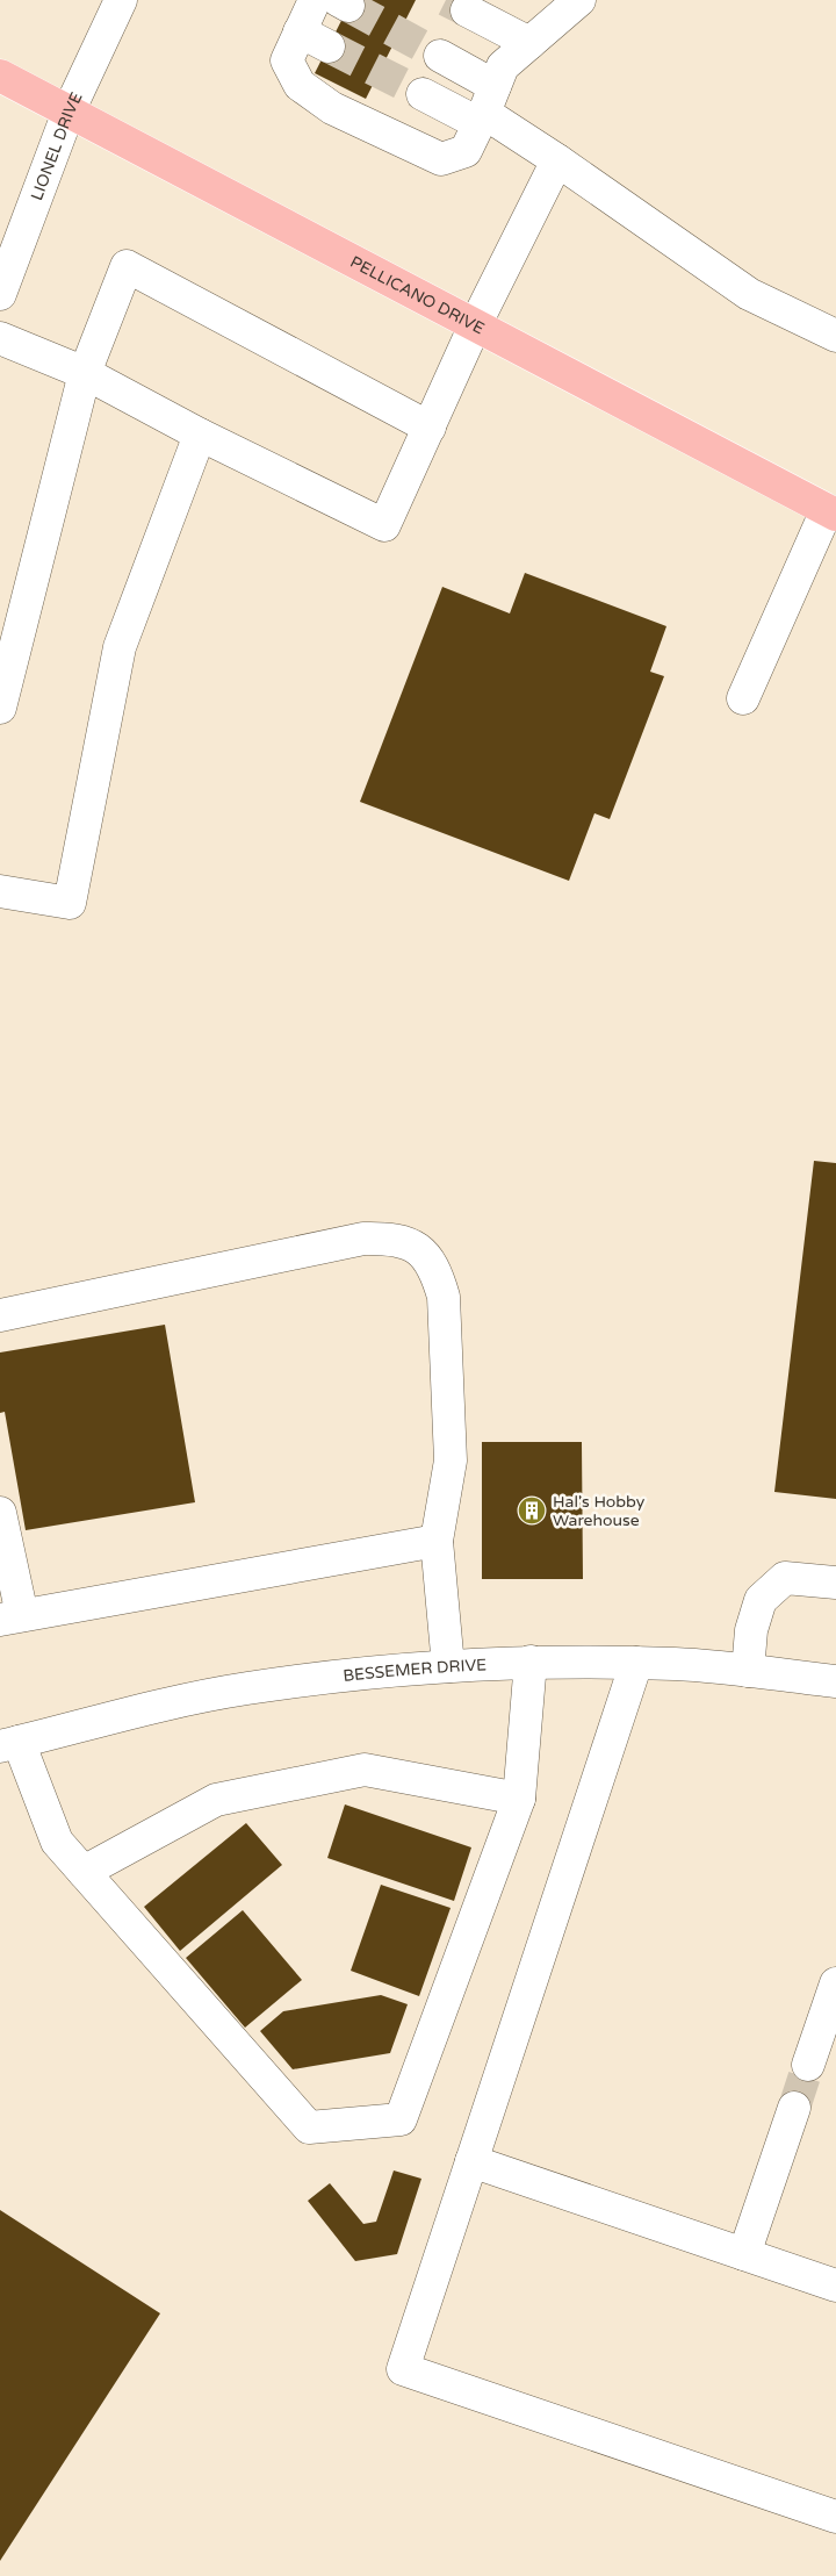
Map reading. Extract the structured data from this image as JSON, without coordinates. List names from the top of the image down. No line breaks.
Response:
{"streets":{"main road":["PELLICANO DRIVE"],"street":["LIONEL DRIVE","BESSEMER DRIVE"]},"crossings":[["LIONEL DRIVE","PELLICANO DRIVE"]],"places":{"building":["Hal's Hobby Warehouse"]}}
